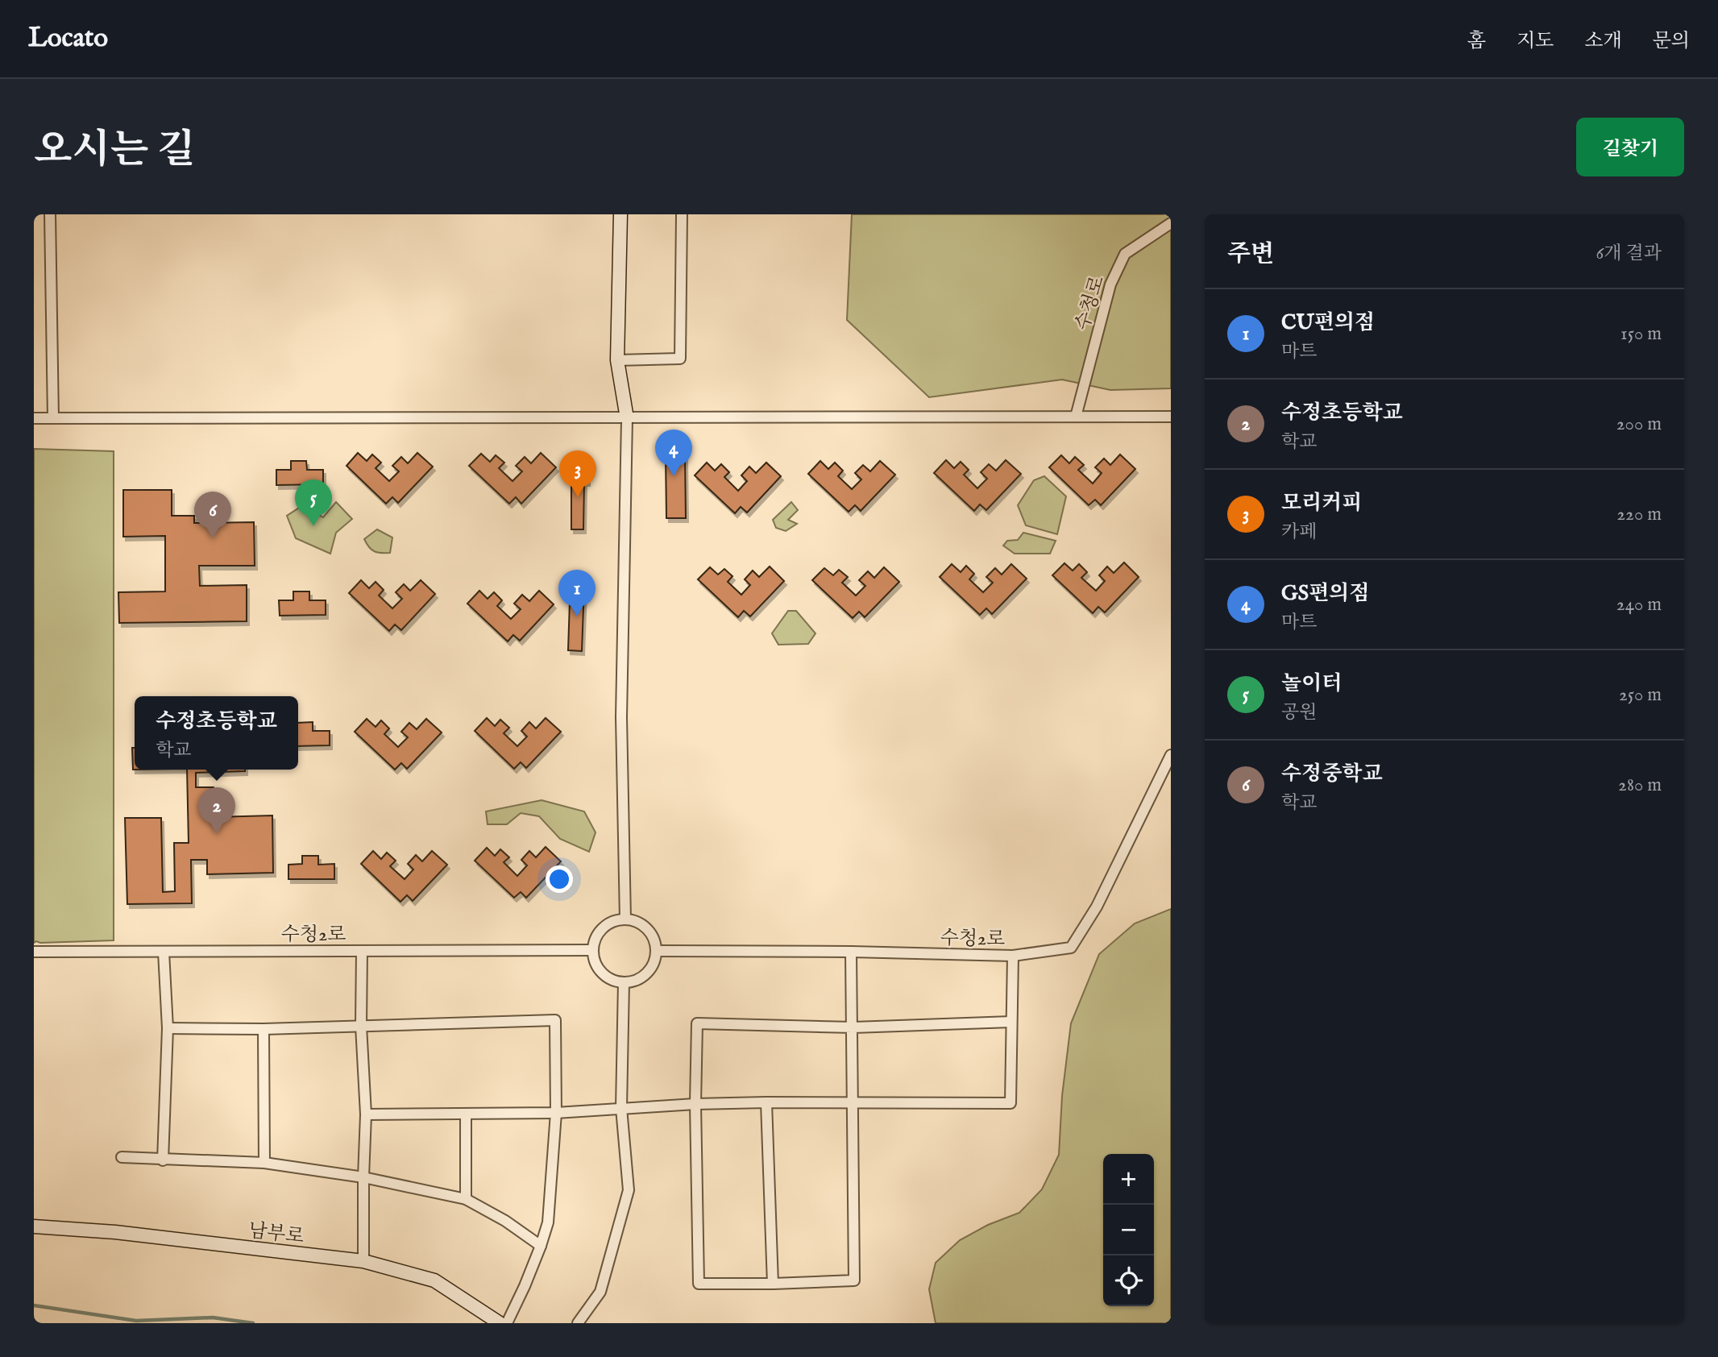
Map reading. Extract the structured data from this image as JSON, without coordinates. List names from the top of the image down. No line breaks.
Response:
{"streets":{"main road":["남부로"],"street":["수청로","수청2로"]},"page":{"header":"Locato","nav":["홈","지도","소개","문의"],"title":"오시는 길","buttons":"길찾기","heading":["주변","6개 결과"],"list":[{"mark":"1","name":"CU편의점","note":"마트","value":"150 m"},{"mark":"2","name":"수정초등학교","note":"학교","value":"200 m"},{"mark":"3","name":"모리커피","note":"카페","value":"220 m"},{"mark":"4","name":"GS편의점","note":"마트","value":"240 m"},{"mark":"5","name":"놀이터","note":"공원","value":"250 m"},{"mark":"6","name":"수정중학교","note":"학교","value":"280 m"}],"pins":["4","3","5","6","1","2"],"popup":["수정초등학교","학교"],"map_buttons":["+","−"]}}
